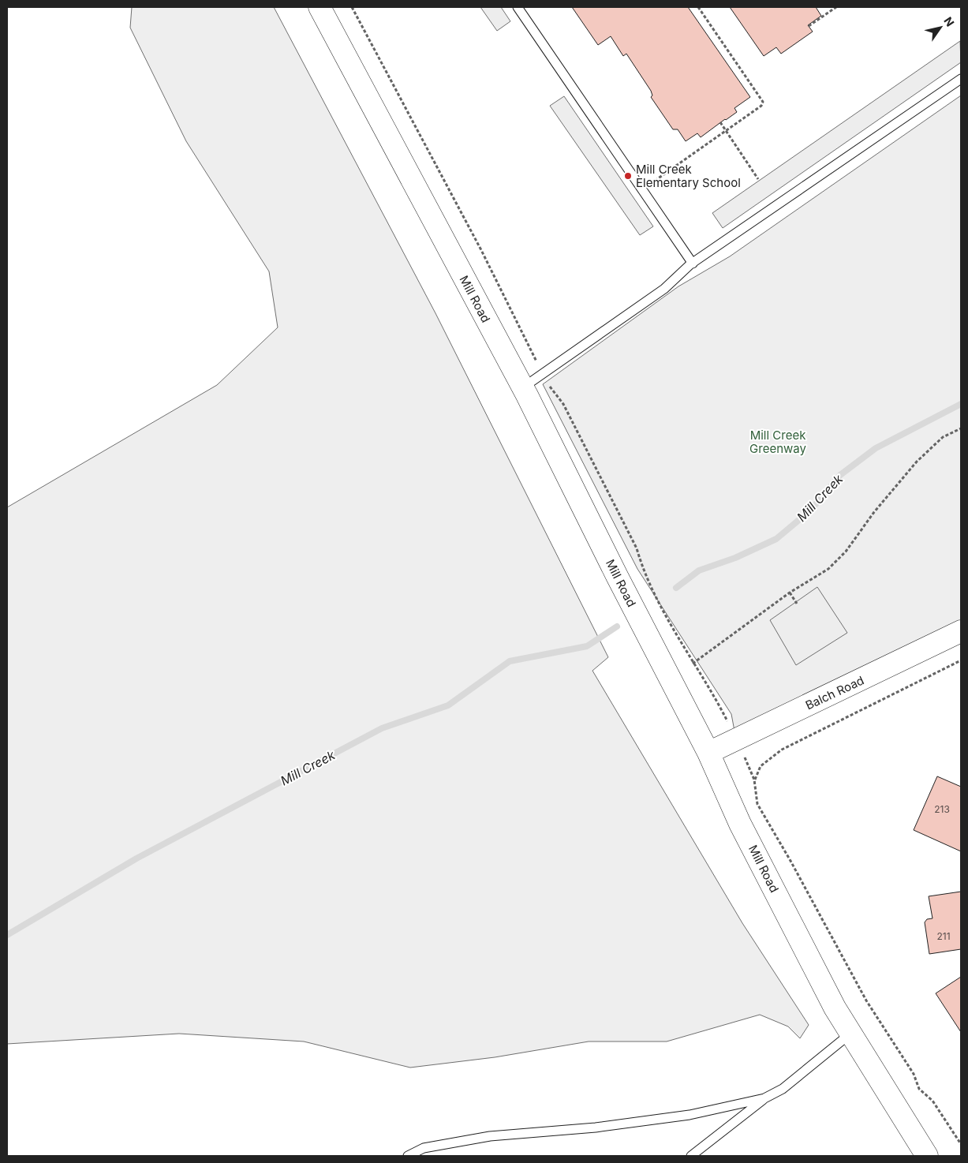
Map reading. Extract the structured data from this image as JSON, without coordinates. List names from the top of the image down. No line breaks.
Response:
{"streets":{"street":["Mill Road","Balch Road"]},"crossings":[["Mill Road","Balch Road"]],"water":["Mill Creek"],"parks":["Mill Creek Greenway"],"places":["Mill Creek Elementary School"],"house_numbers":["213","211"],"north":"top right"}
